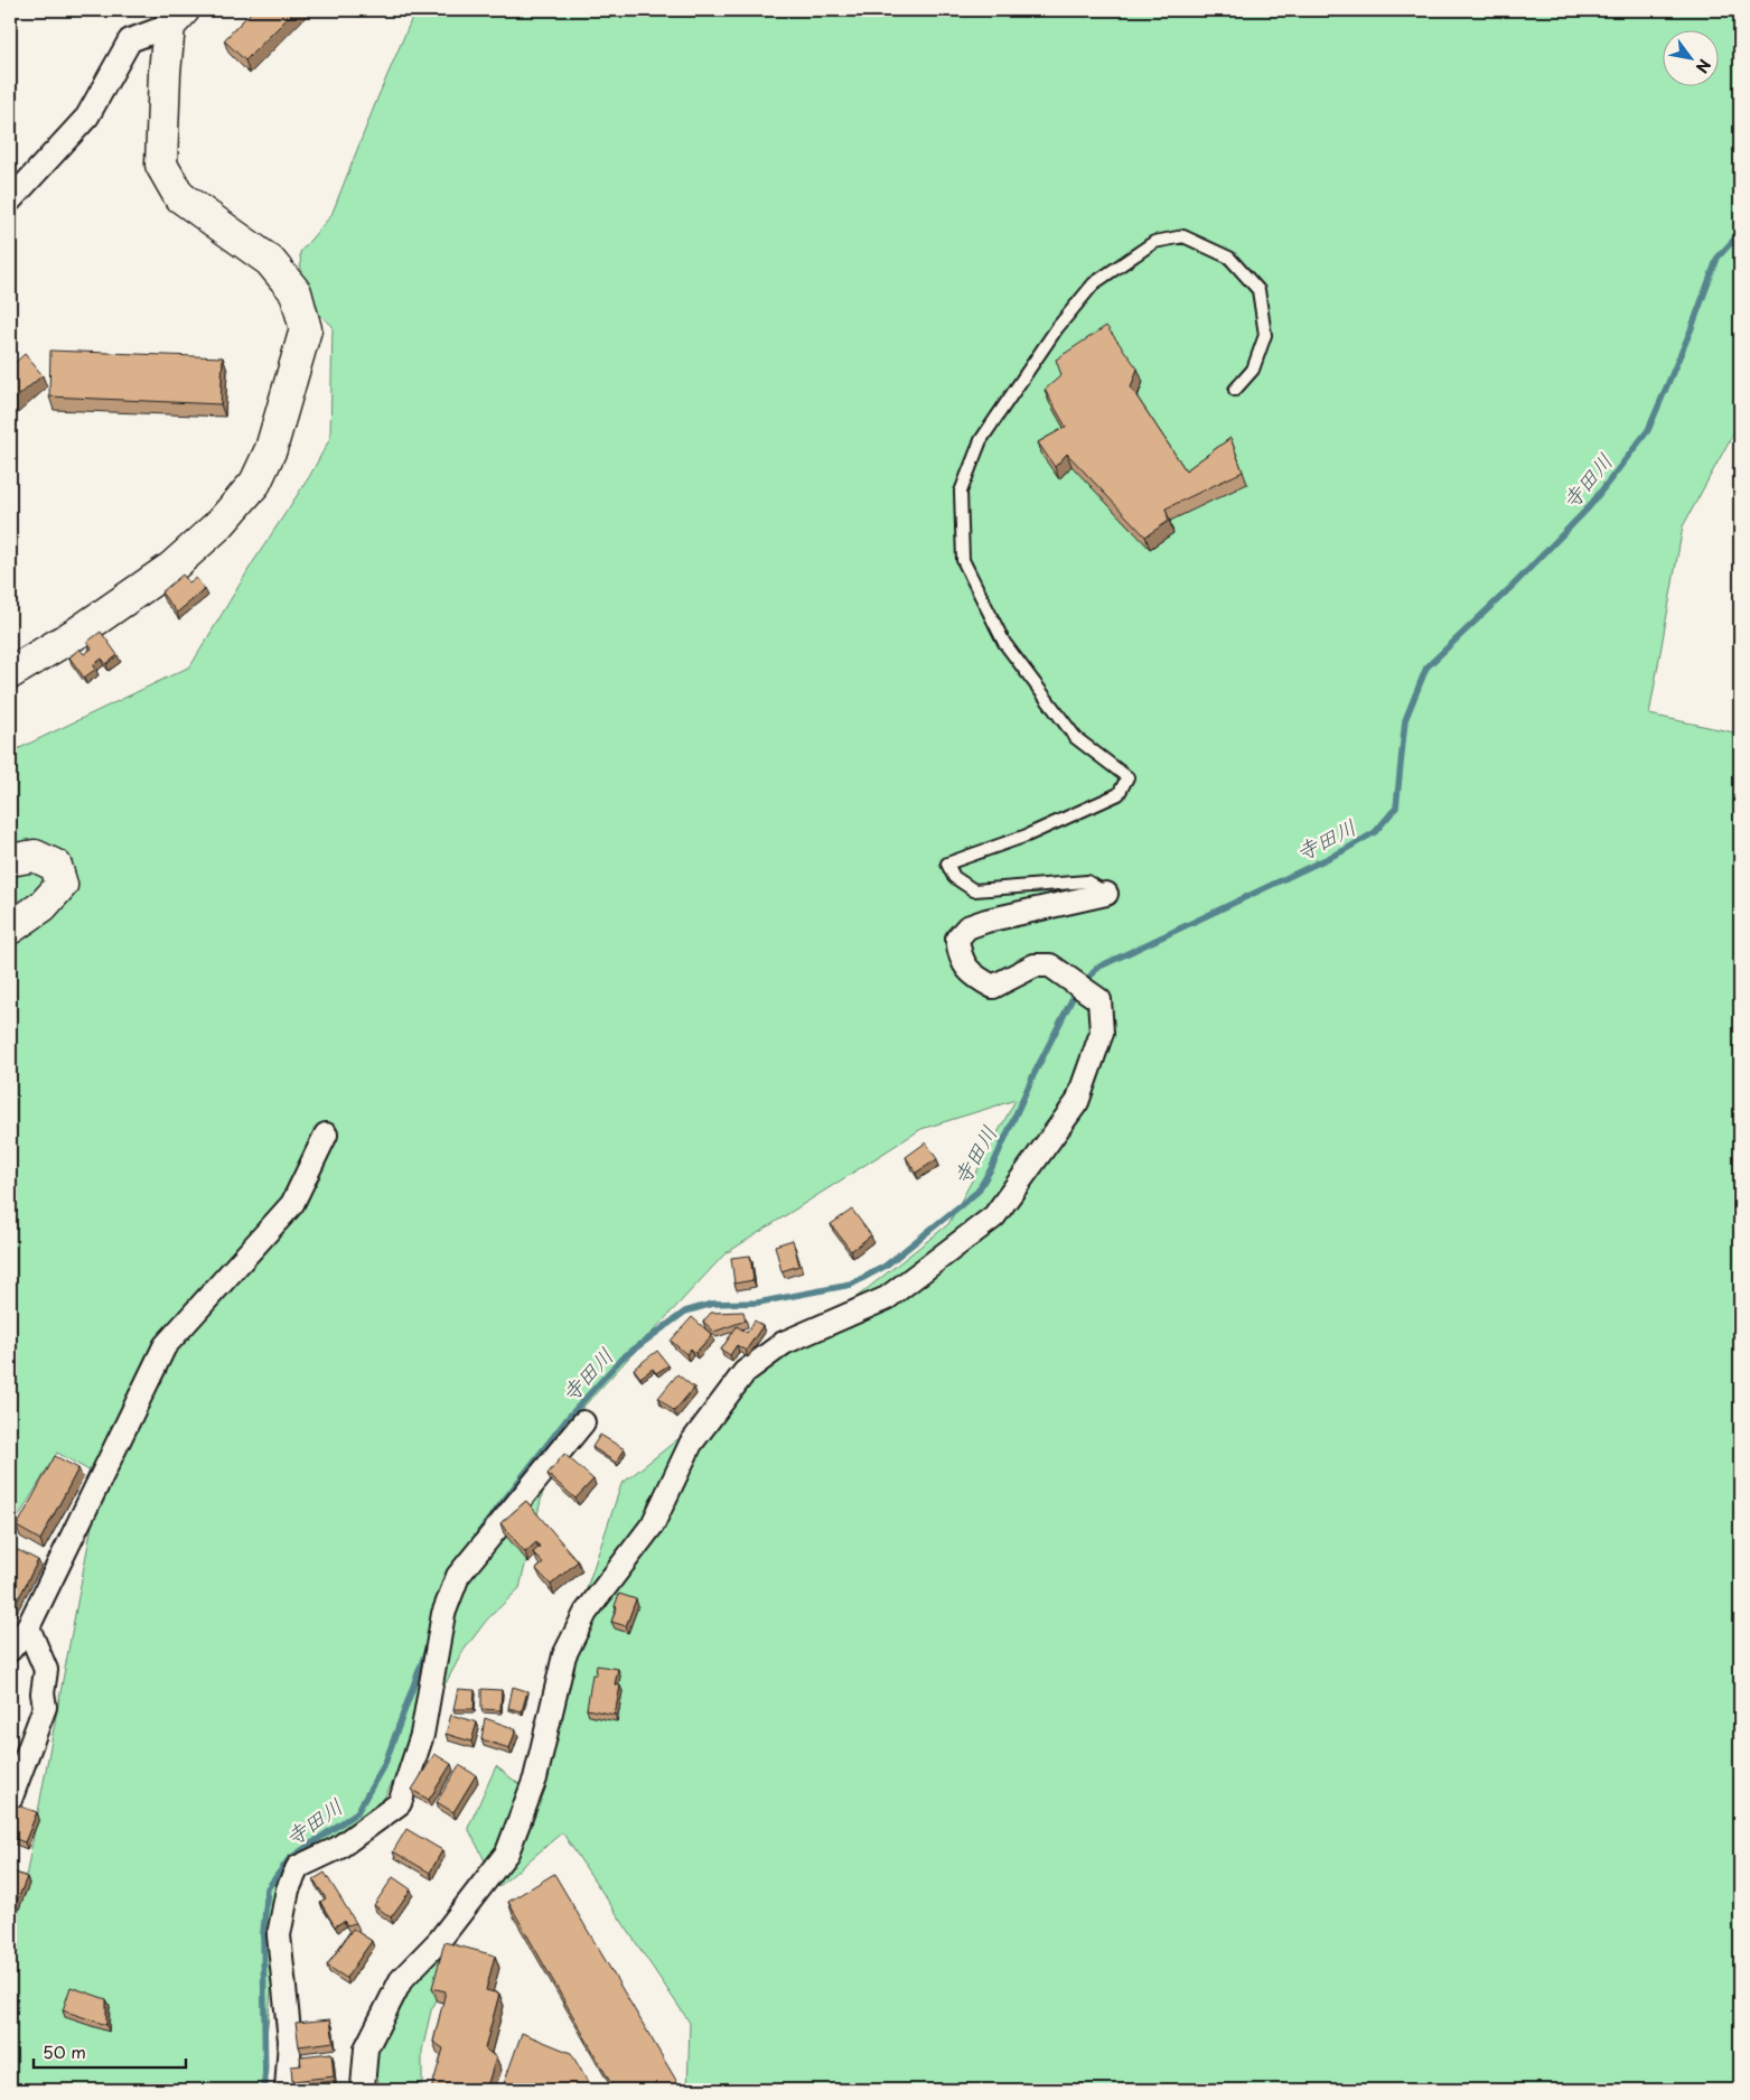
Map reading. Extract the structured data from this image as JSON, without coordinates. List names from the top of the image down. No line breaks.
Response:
{"water":["寺田川"],"scale_bar":"50 m","north":"bottom right"}
